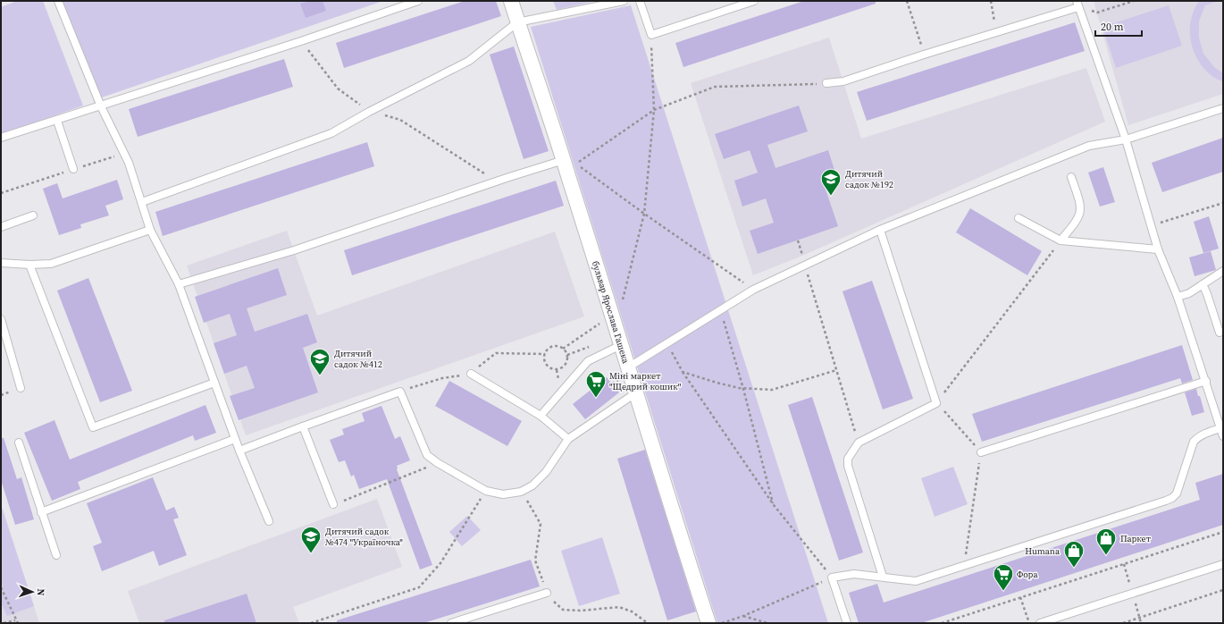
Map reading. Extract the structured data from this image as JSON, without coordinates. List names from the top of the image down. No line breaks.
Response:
{"streets":{"street":["бульвар Ярослава Гашека"]},"places":{"school or university":["Дитячий садок №192","Дитячий садок №412","Дитячий садок №474 \"Україночка\""],"supermarket":["Міні маркет \"Щедрий кошик\"","Фора"],"shop":["Паркет","Humana"]},"scale_bar":"20 m","north":"right"}
